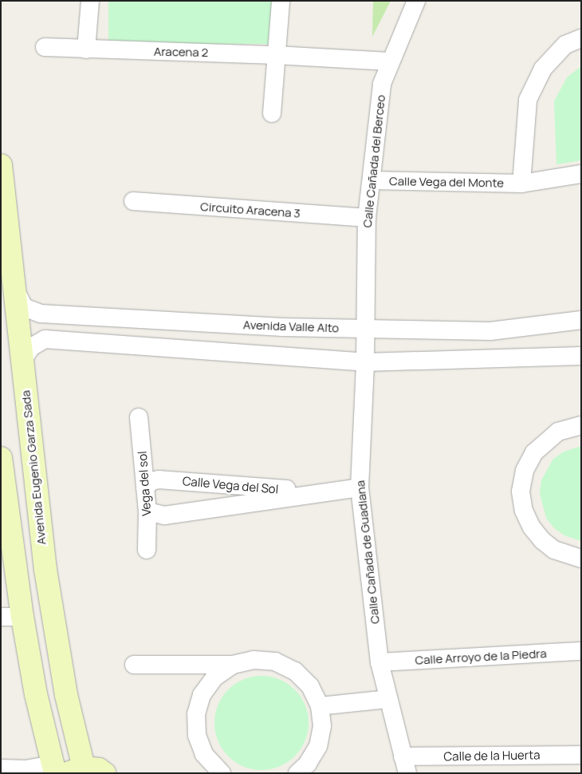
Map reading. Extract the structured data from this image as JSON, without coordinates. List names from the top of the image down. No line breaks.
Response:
{"streets":{"street":["Aracena 2","Calle Cañada del Berceo","Calle Vega del Monte","Circuito Aracena 3","Avenida Valle Alto","Avenida Eugenio Garza Sada","Vega del sol","Calle Vega del Sol","Calle Cañada de Guadiana","Calle Arroyo de la Piedra","Calle de la Huerta"]},"crossings":[["Aracena 2","Calle Cañada del Berceo"],["Calle Cañada del Berceo","Calle Vega del Monte"],["Calle Cañada del Berceo","Circuito Aracena 3"],["Calle Cañada del Berceo","Avenida Valle Alto"],["Calle Cañada del Berceo","Calle Cañada de Guadiana"],["Avenida Valle Alto","Avenida Eugenio Garza Sada"],["Avenida Valle Alto","Calle Cañada de Guadiana"],["Vega del sol","Calle Vega del Sol"],["Calle Vega del Sol","Calle Cañada de Guadiana"],["Calle Cañada de Guadiana","Calle Arroyo de la Piedra"],["Calle Cañada de Guadiana","Calle de la Huerta"]]}
